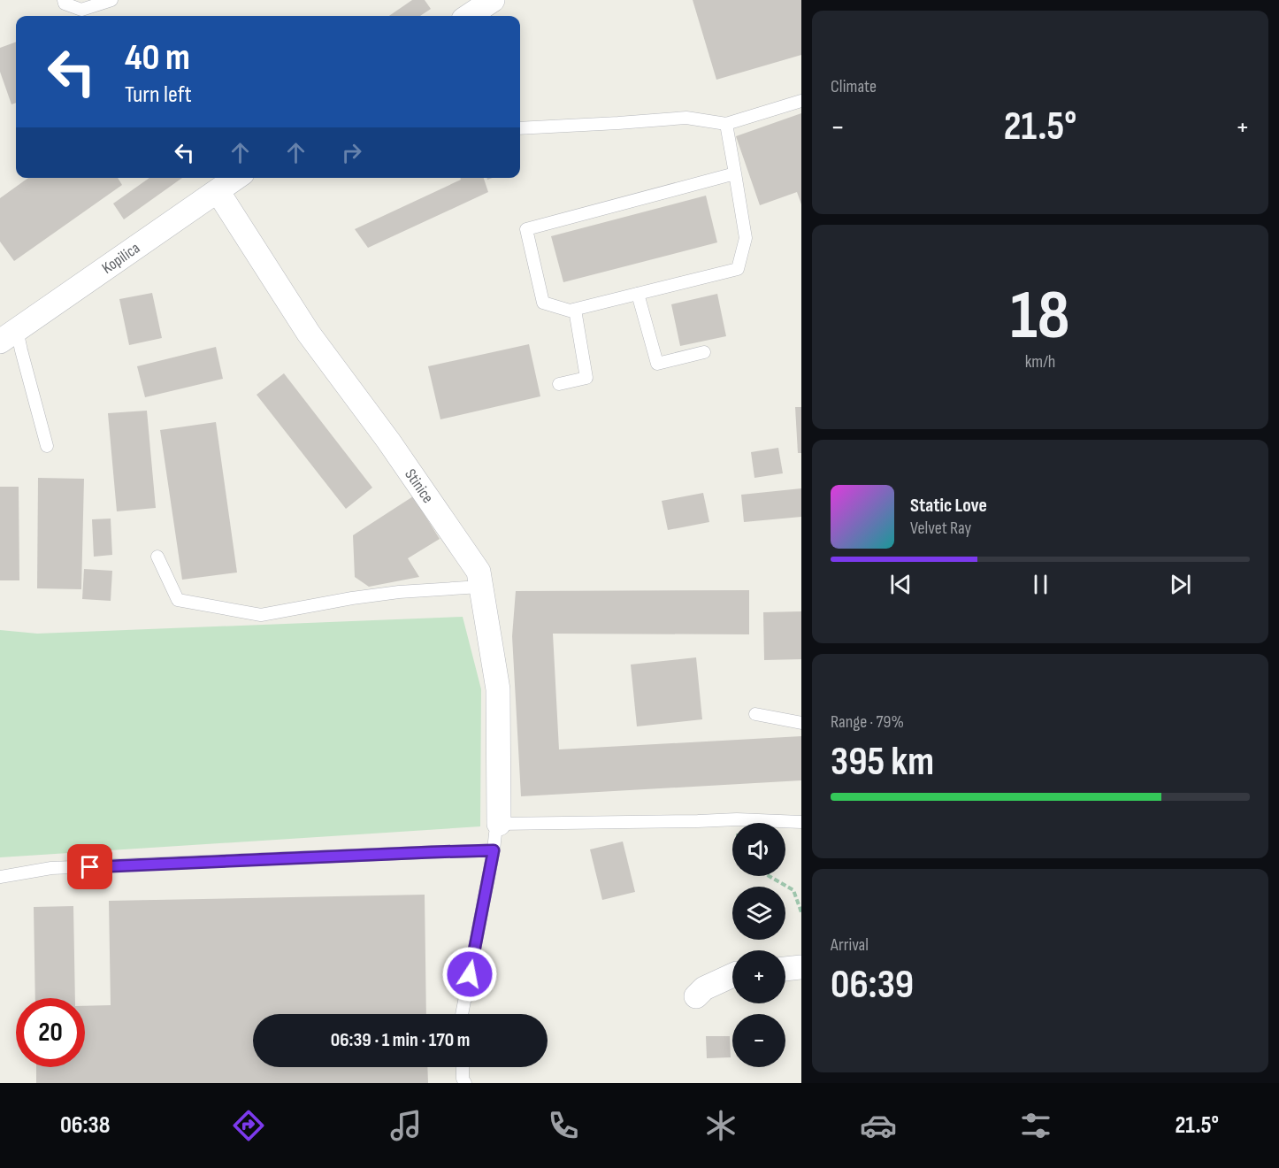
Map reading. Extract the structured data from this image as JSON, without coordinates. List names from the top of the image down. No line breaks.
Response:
{"streets":{"street":["Kopilica","Stinice"]},"crossings":[["Kopilica","Stinice"]],"page":{"tile":["Climate",["18","km/h"],["Range · 79%","395 km"],["Arrival","06:39"]],"turn":["40 m","Turn left"],"heat":["−","21.5°","+"],"song":["Static Love","Velvet Ray"],"map_buttons":["+","−"],"limit":"20","trip":"06:39 · 1 min · 170 m","tabs":["06:38","21.5°"]}}
